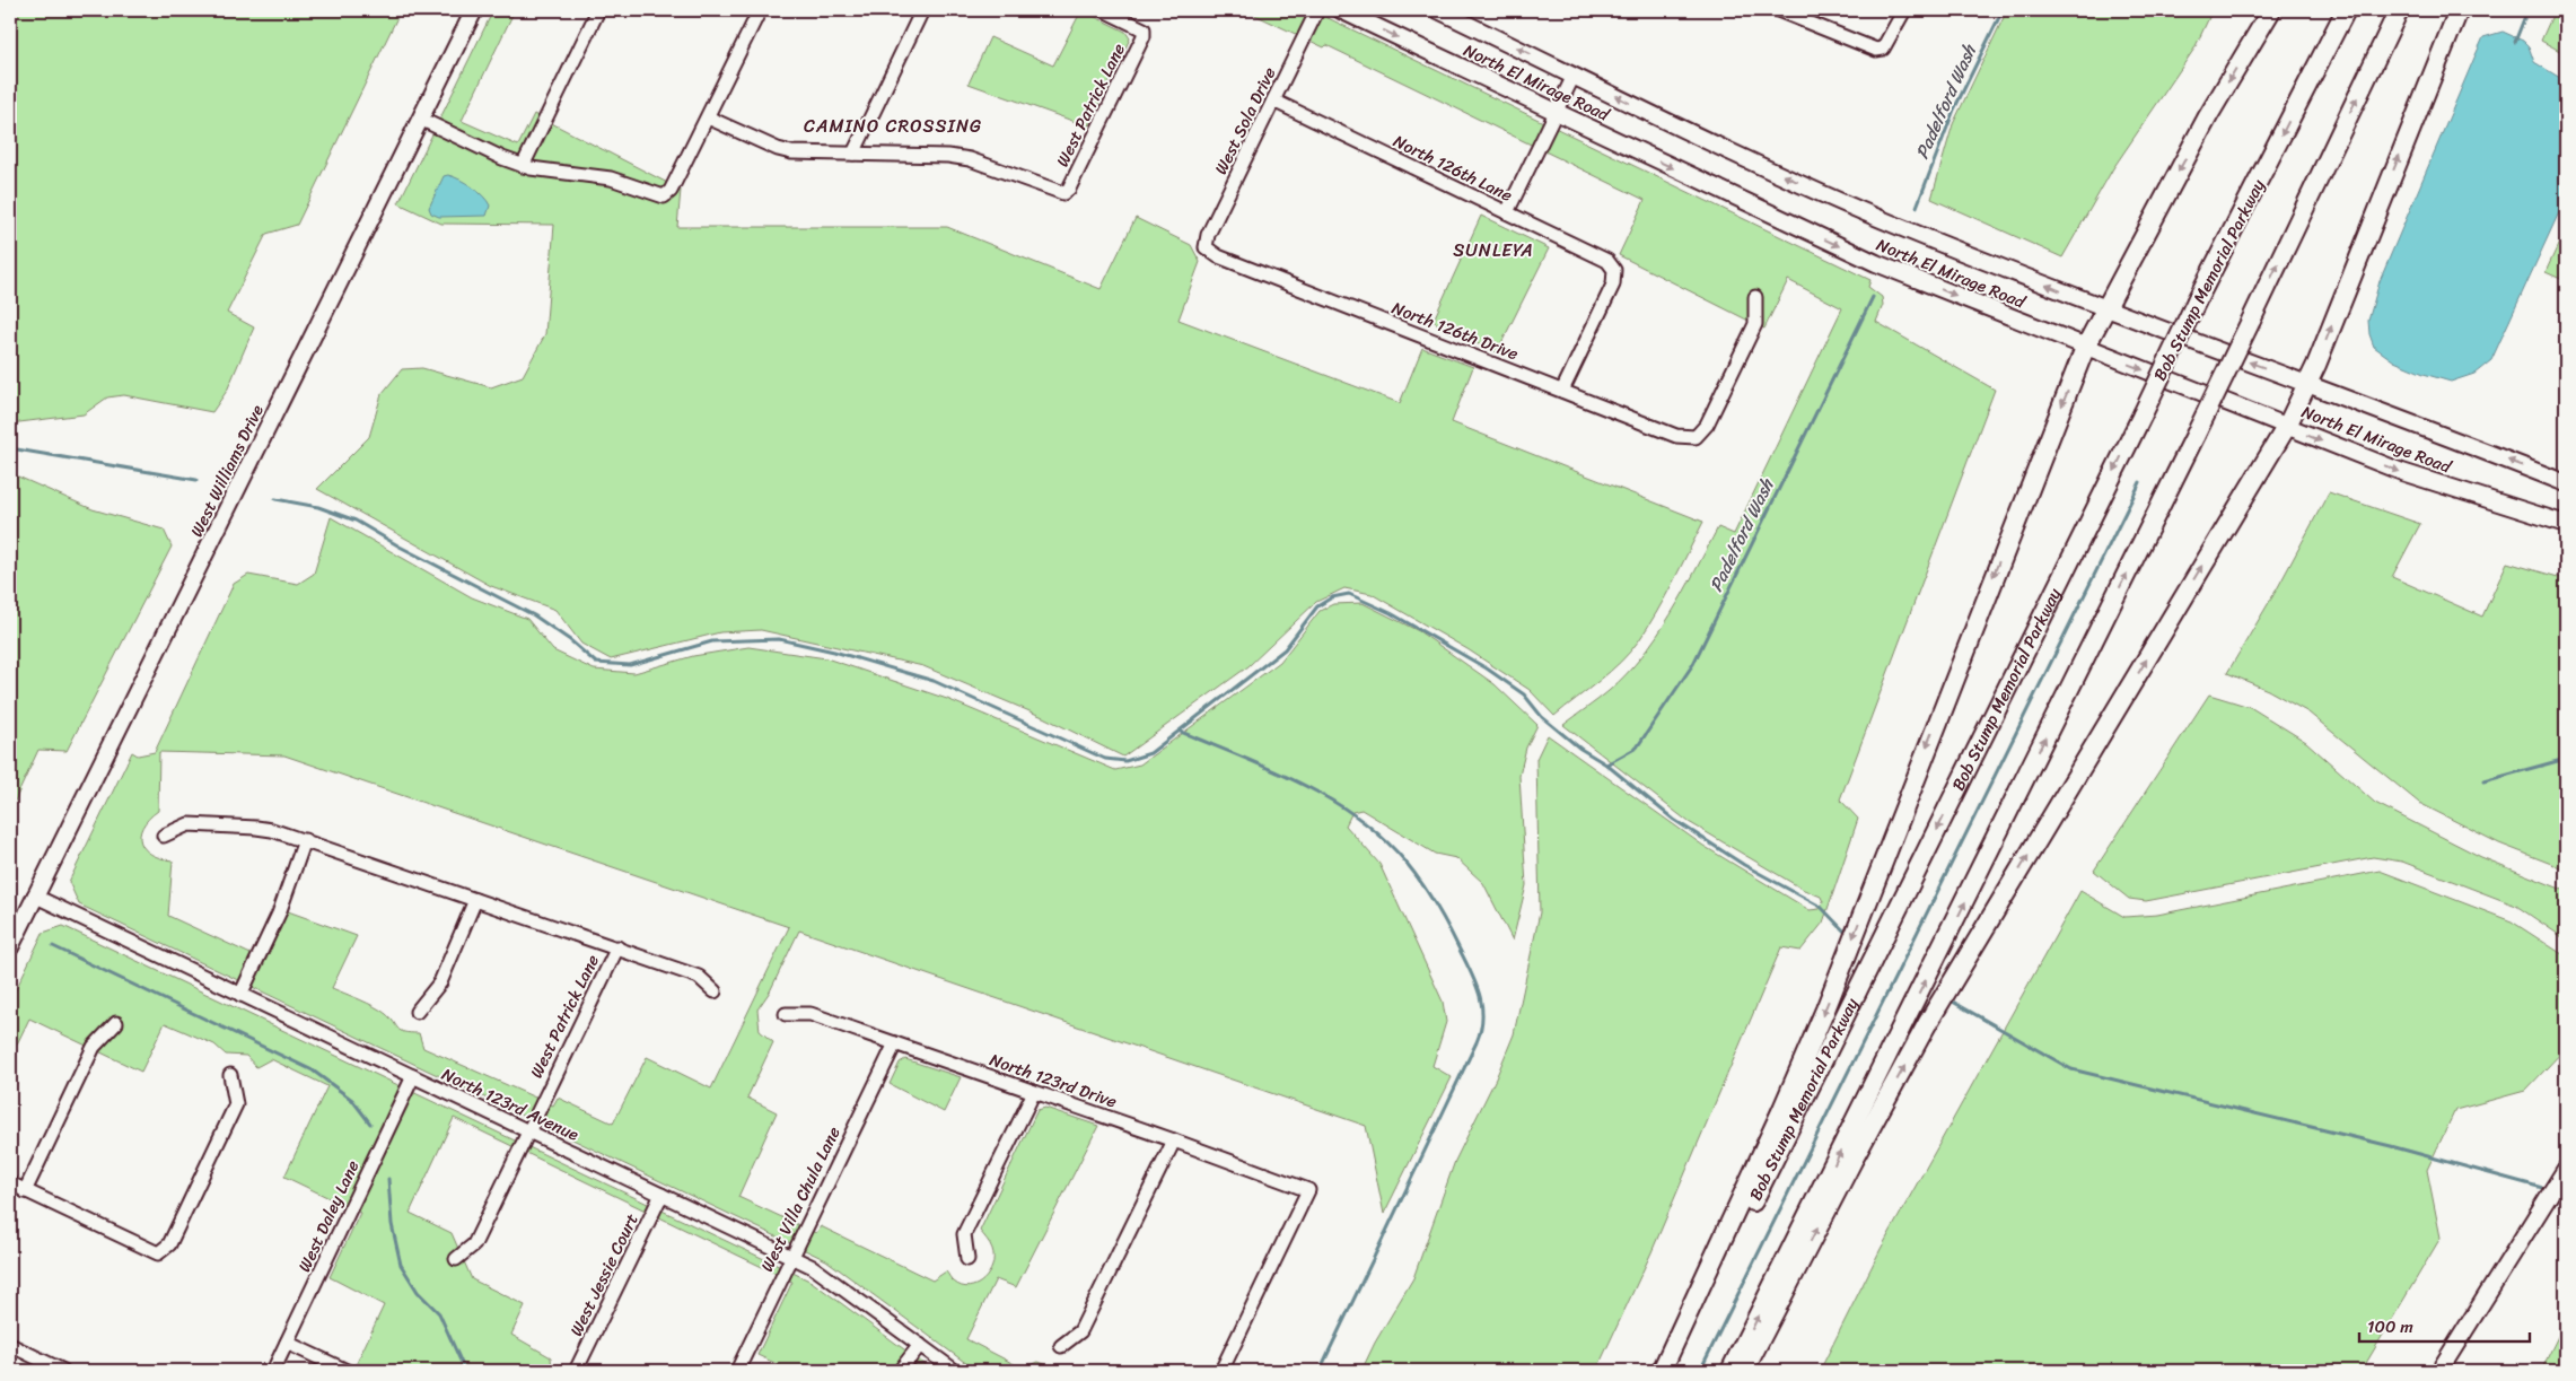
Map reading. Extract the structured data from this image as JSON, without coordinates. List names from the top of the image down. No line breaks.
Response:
{"streets":{"highway":["Bob Stump Memorial Parkway"],"main road":["North El Mirage Road","West Williams Drive"],"street":["West Patrick Lane","West Sola Drive","North 126th Lane","North 126th Drive","North 123rd Drive","North 123rd Avenue","West Villa Chula Lane","West Daley Lane","West Jessie Court"]},"crossings":[["West Patrick Lane","North 123rd Avenue"],["West Sola Drive","North 126th Lane"],["West Sola Drive","North 126th Drive"],["North 126th Lane","North 126th Drive"],["West Williams Drive","North 123rd Avenue"],["North 123rd Drive","West Villa Chula Lane"],["North 123rd Avenue","West Villa Chula Lane"],["North 123rd Avenue","West Daley Lane"],["North 123rd Avenue","West Jessie Court"]],"districts":["CAMINO CROSSING","SUNLEYA"],"water":["Padelford Wash"],"scale_bar":"100 m"}
